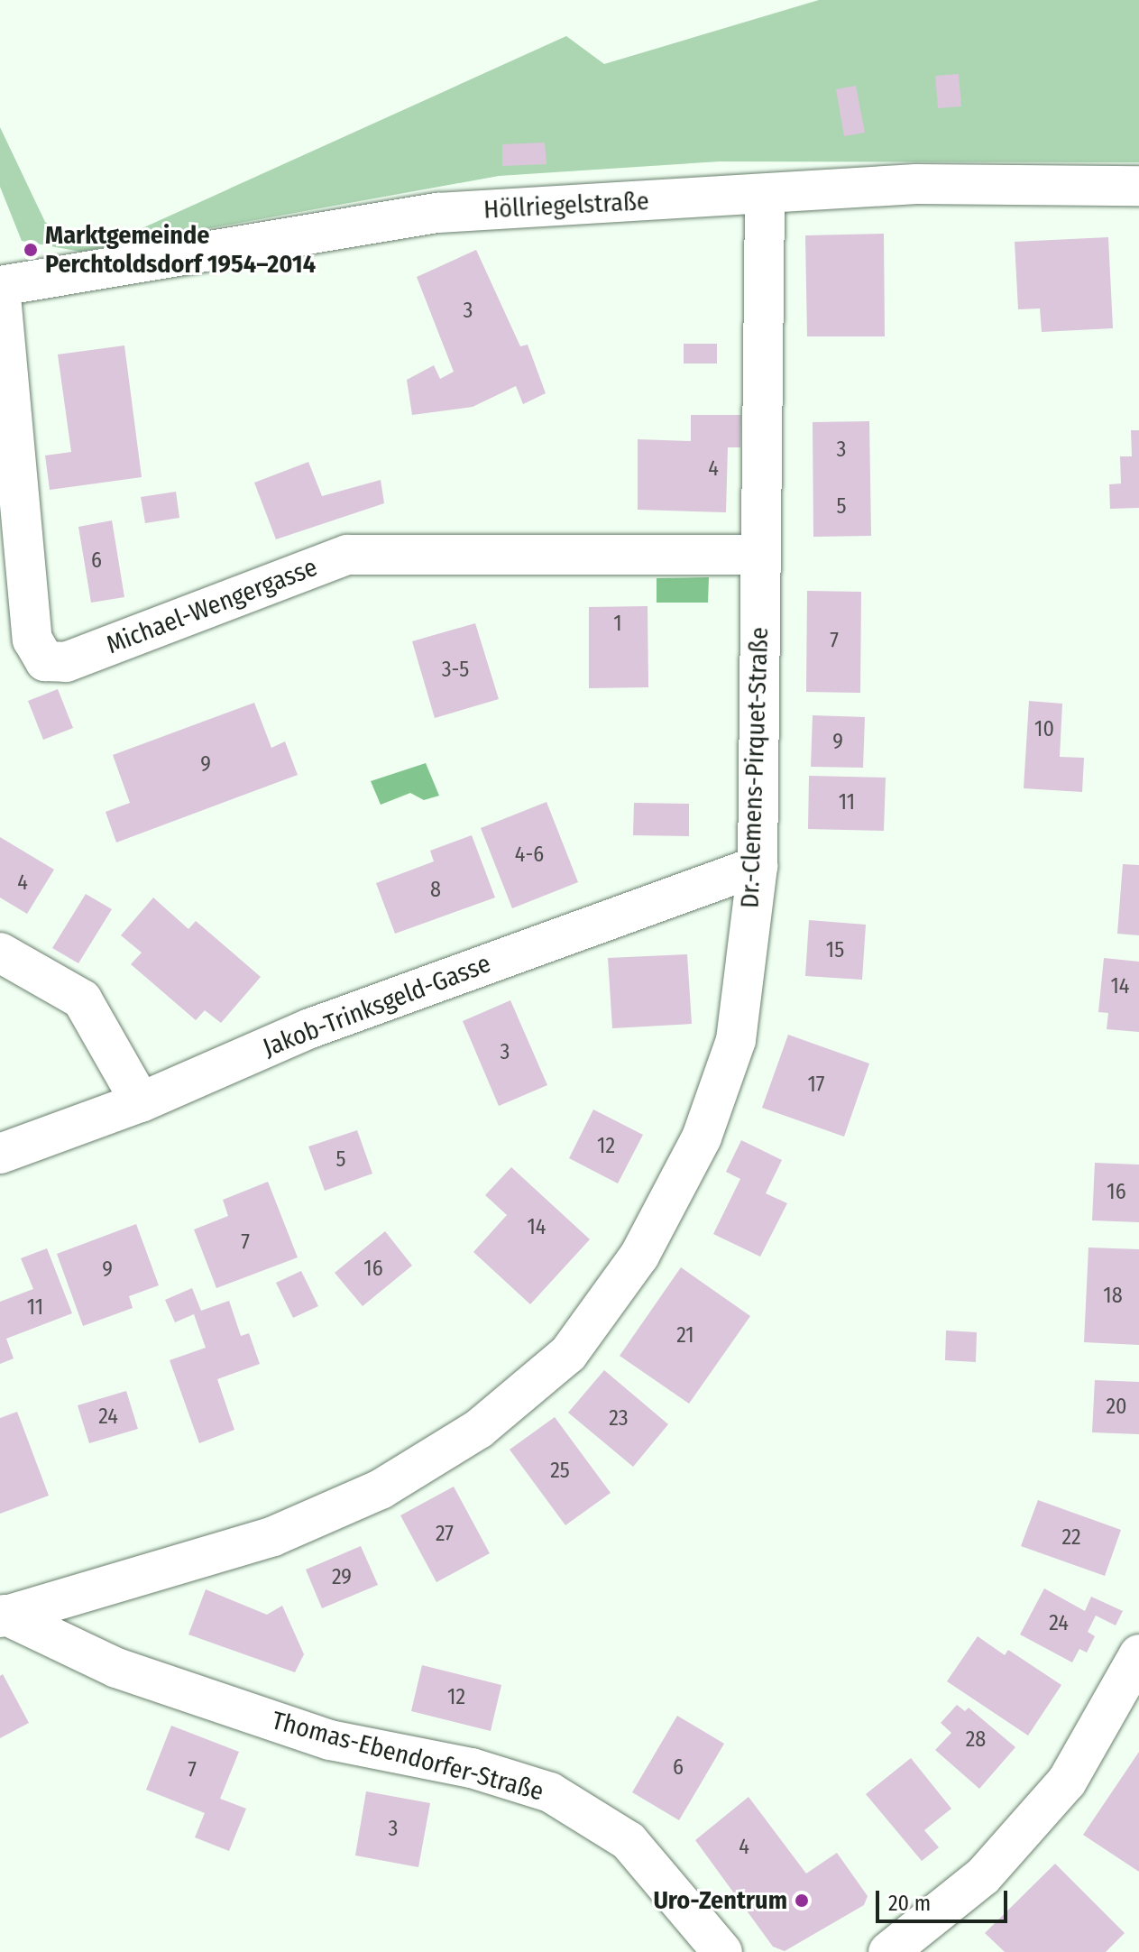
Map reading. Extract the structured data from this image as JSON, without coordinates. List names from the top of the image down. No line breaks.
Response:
{"streets":{"street":["Höllriegelstraße","Michael-Wengergasse","Dr.-Clemens-Pirquet-Straße","Jakob-Trinksgeld-Gasse","Thomas-Ebendorfer-Straße"]},"crossings":[["Höllriegelstraße","Michael-Wengergasse"],["Höllriegelstraße","Dr.-Clemens-Pirquet-Straße"],["Michael-Wengergasse","Dr.-Clemens-Pirquet-Straße"],["Dr.-Clemens-Pirquet-Straße","Jakob-Trinksgeld-Gasse"],["Dr.-Clemens-Pirquet-Straße","Thomas-Ebendorfer-Straße"]],"places":["Marktgemeinde Perchtoldsdorf 1954–2014","Uro-Zentrum"],"house_numbers":["3","3","4","5","6","1","7","3-5","10","9","9","11","4-6","4","8","15","14","3","17","12","5","16","14","7","16","9","18","11","21","20","24","23","25","27","22","29","24","12","28","6","7","3","4"],"scale_bar":"20 m"}
